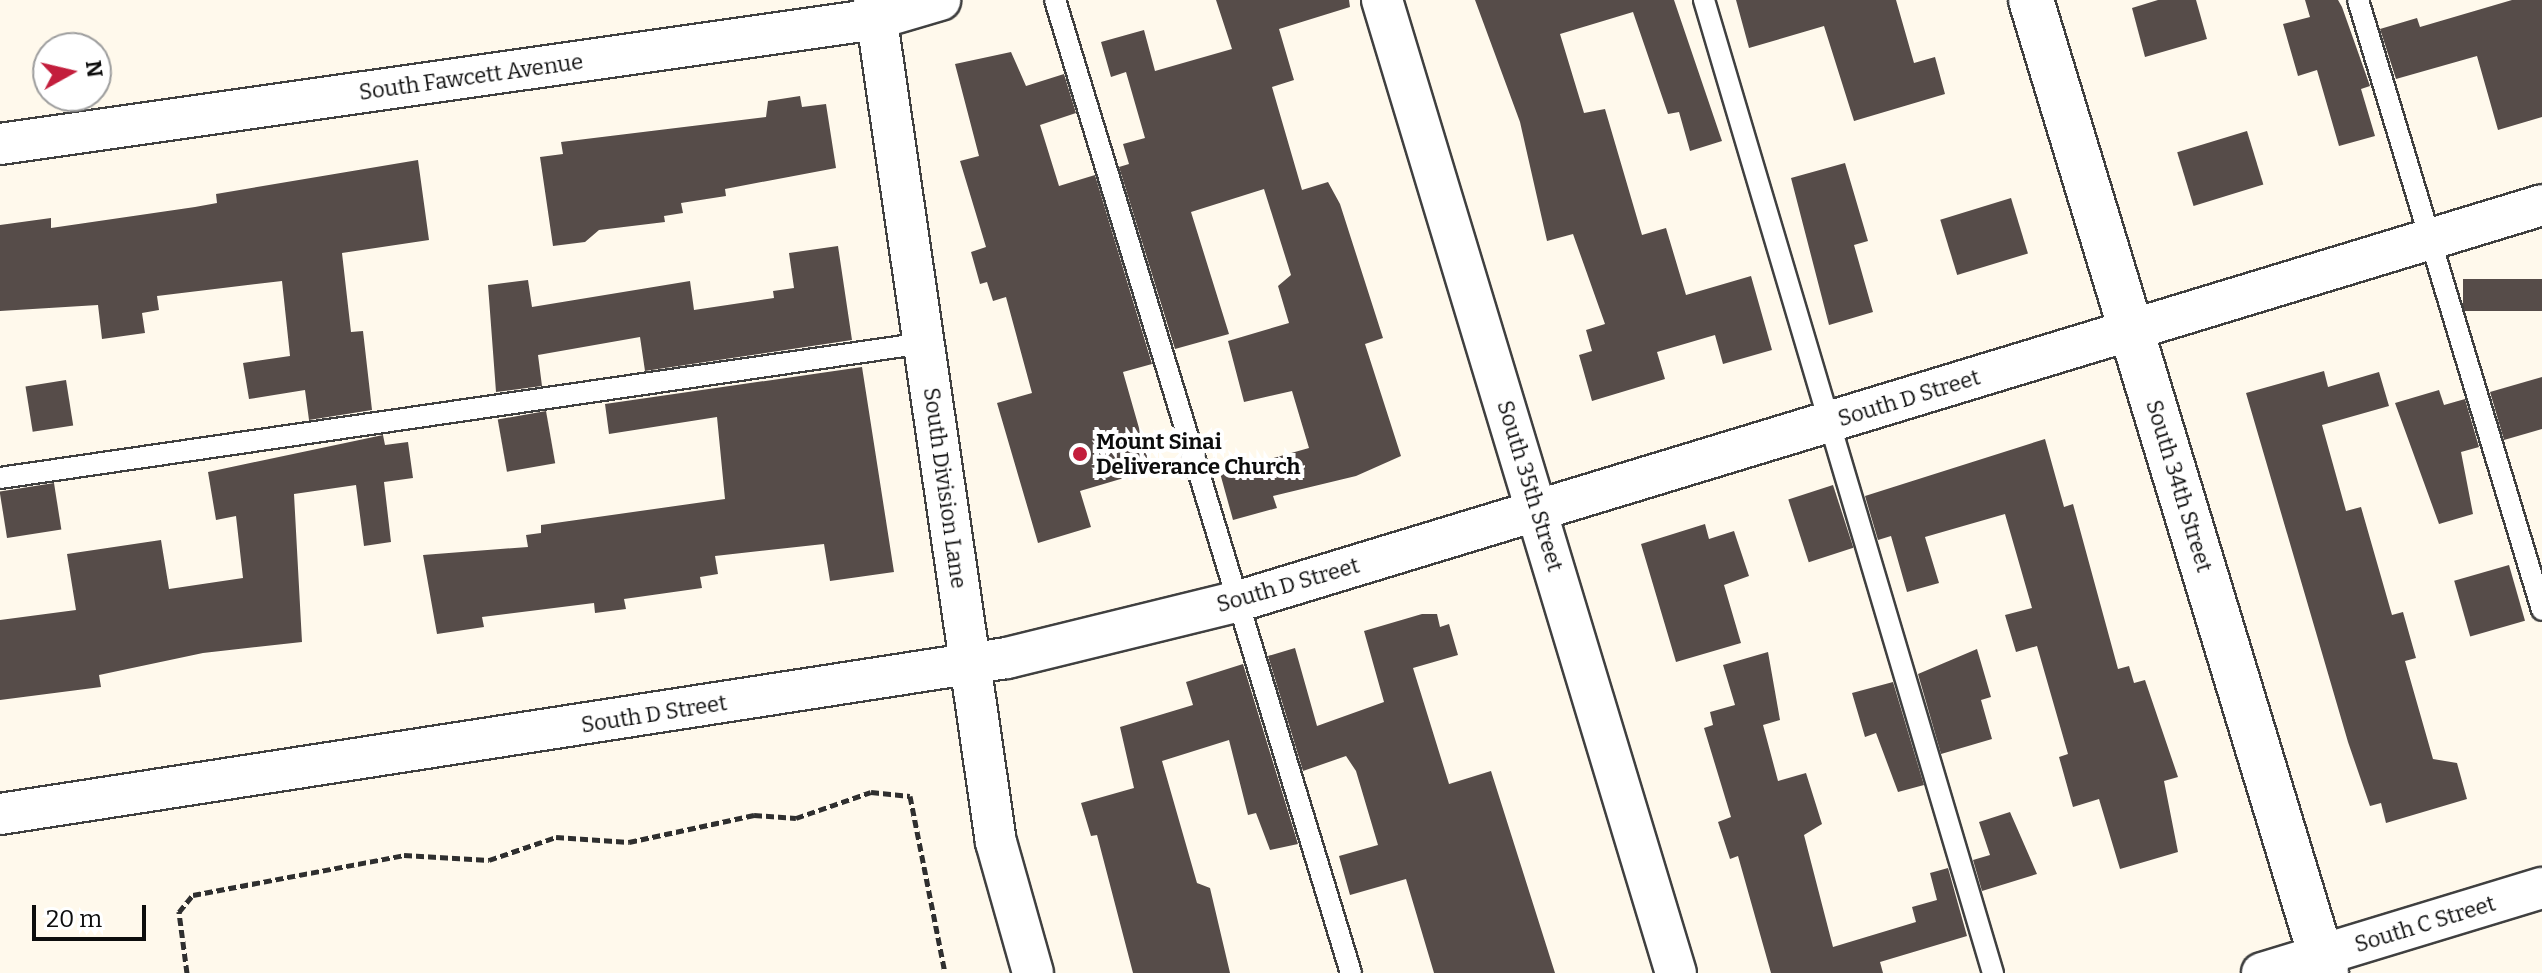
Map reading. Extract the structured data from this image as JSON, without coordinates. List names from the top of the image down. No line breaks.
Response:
{"streets":{"street":["South Fawcett Avenue","South D Street","South 35th Street","South 34th Street","South Division Lane","South C Street"]},"crossings":[["South Fawcett Avenue","South Division Lane"],["South D Street","South 35th Street"],["South D Street","South 34th Street"],["South D Street","South Division Lane"],["South 34th Street","South C Street"]],"places":["Mount Sinai Deliverance Church"],"scale_bar":"20 m","north":"right"}
